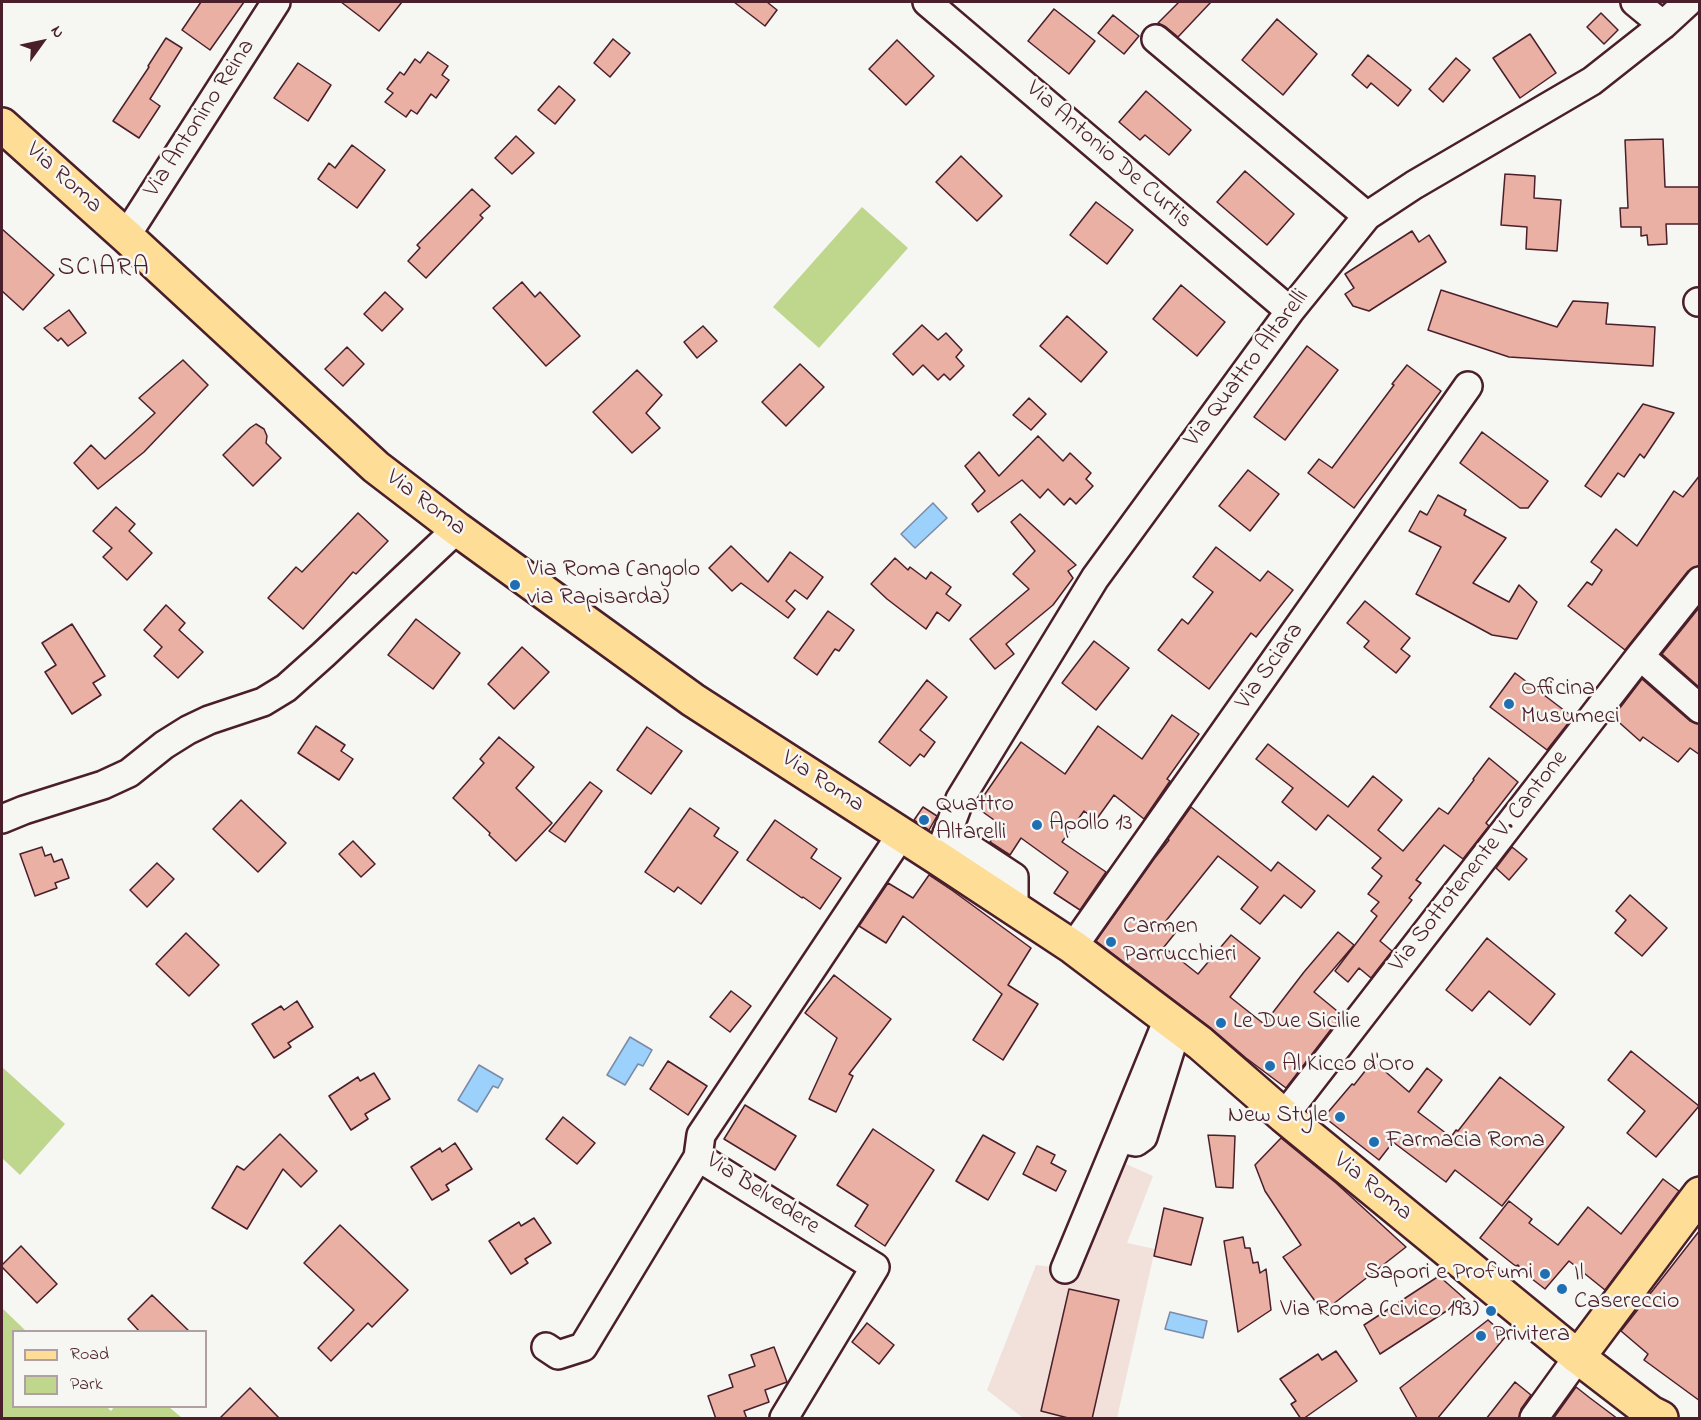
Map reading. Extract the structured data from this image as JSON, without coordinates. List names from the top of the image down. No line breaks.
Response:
{"streets":{"main road":["Via Roma"],"street":["Via Antonino Reina","Via Antonio De Curtis","Via Quattro Altarelli","Via Sciara","Via Sottotenente V. Cantone","Via Belvedere"]},"crossings":[["Via Antonino Reina","Via Roma"],["Via Antonio De Curtis","Via Quattro Altarelli"],["Via Roma","Via Quattro Altarelli"],["Via Roma","Via Sciara"],["Via Roma","Via Sottotenente V. Cantone"],["Via Roma","Via Belvedere"]],"districts":["SCIARA"],"places":["Via Roma (angolo via Rapisarda)","Officina Musumeci","Quattro Altarelli","Apollo 13","Carmen Parrucchieri","Le Due Sicilie","Al Kicco d'Oro","New Style","Farmacia Roma","Sapori e Profumi","Il Casereccio","Via Roma (civico 193)","Privitera"],"legend":["Road","Park"],"north":"top right"}
